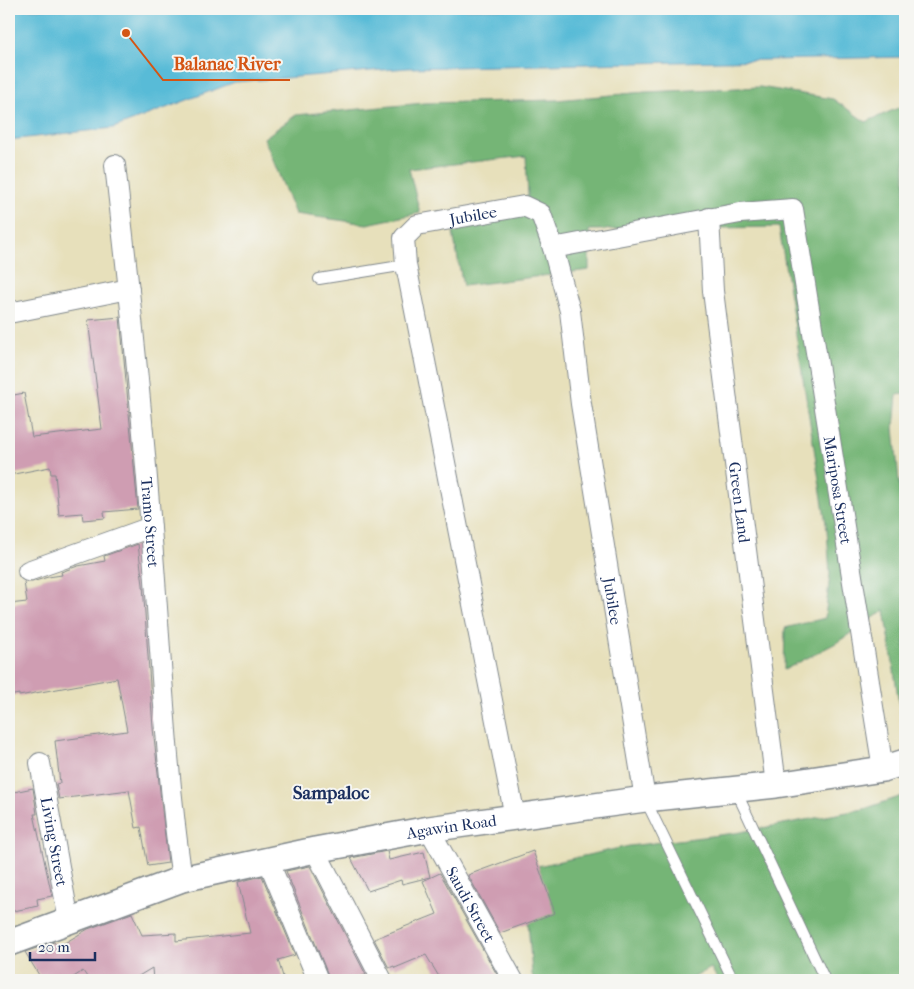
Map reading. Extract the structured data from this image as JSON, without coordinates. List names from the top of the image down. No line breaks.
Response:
{"streets":{"street":["Jubilee","Mariposa Street","Green Land","Tramo Street","Agawin Road","Living Street","Saudi Street"]},"crossings":[["Jubilee","Agawin Road"],["Mariposa Street","Green Land"],["Mariposa Street","Agawin Road"],["Green Land","Agawin Road"],["Tramo Street","Agawin Road"],["Agawin Road","Living Street"],["Agawin Road","Saudi Street"]],"districts":["Sampaloc"],"places":["Balanac River"],"scale_bar":"20 m"}
